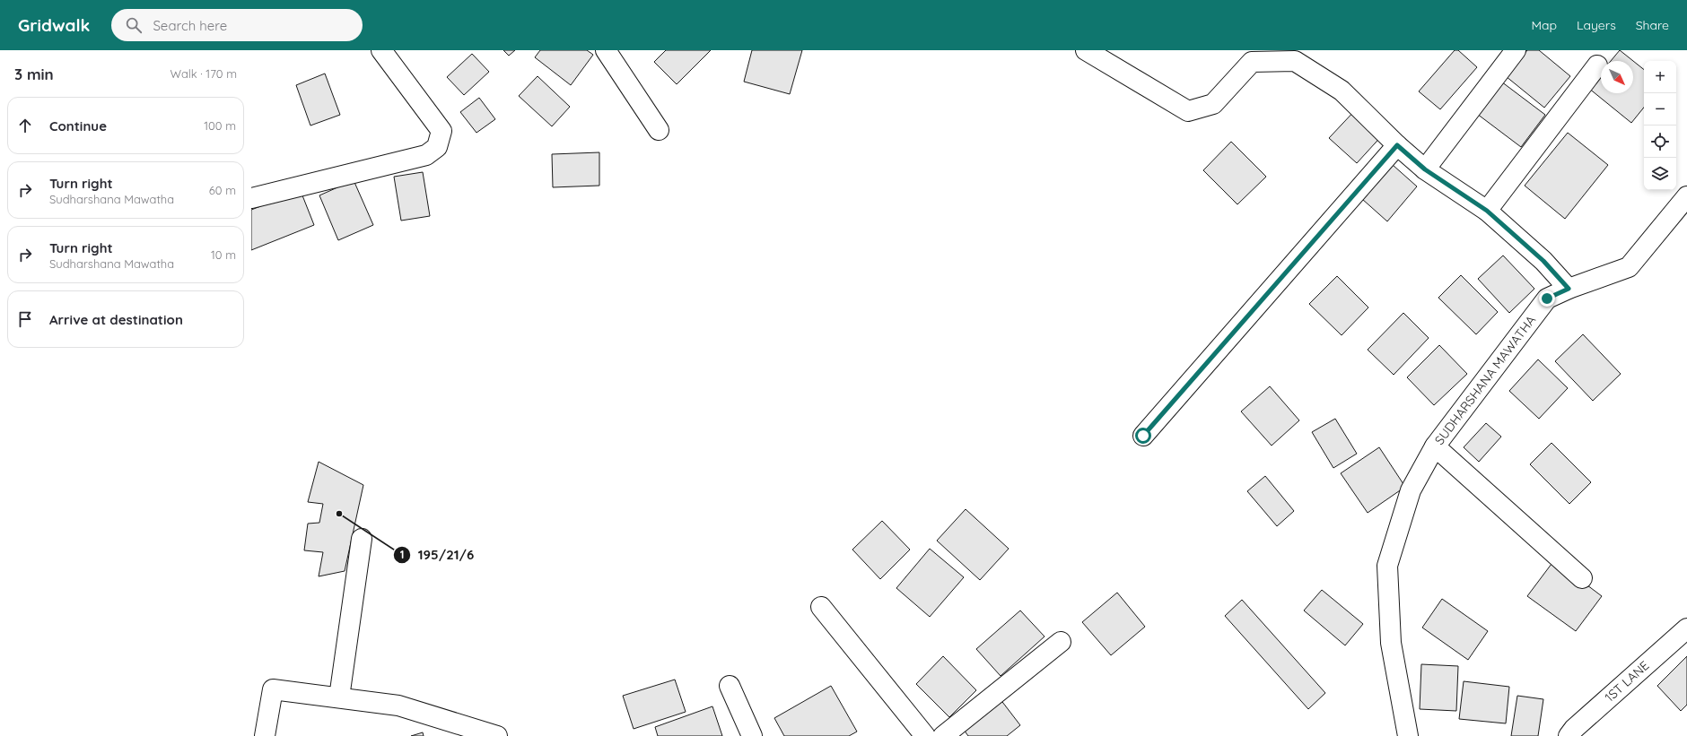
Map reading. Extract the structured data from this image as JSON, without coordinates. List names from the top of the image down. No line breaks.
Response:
{"streets":{"street":["SUDHARSHANA MAWATHA","1ST LANE"]},"places":["195/21/6"],"north":"bottom right","page":{"header":"Gridwalk","search":"Search here","nav":["Map","Layers","Share"],"heading":["3 min","Walk · 170 m"],"map_buttons":["+","−"],"list":[["Continue","100 m"],["Turn right","Sudharshana Mawatha","60 m"],["Turn right","Sudharshana Mawatha","10 m"],"Arrive at destination"]}}
